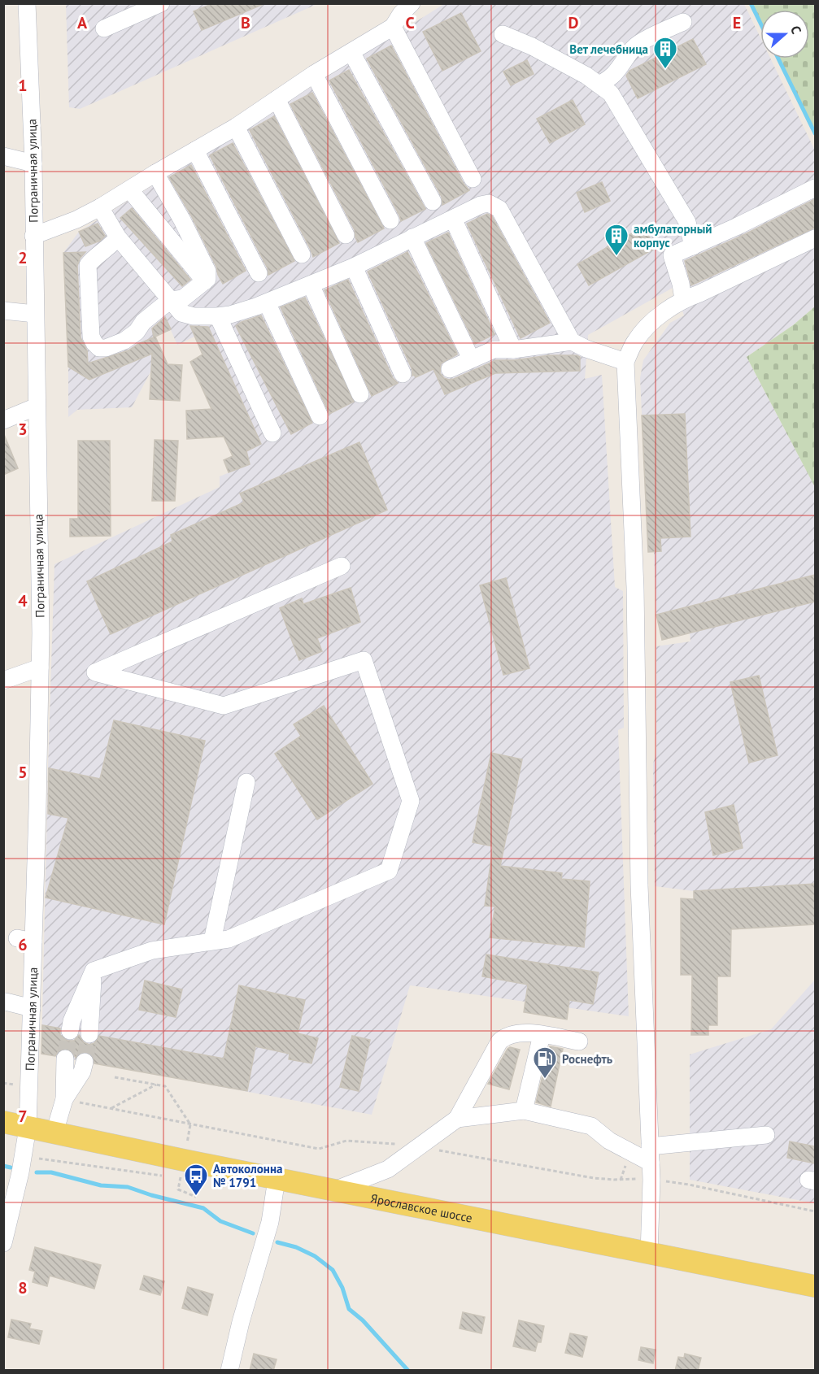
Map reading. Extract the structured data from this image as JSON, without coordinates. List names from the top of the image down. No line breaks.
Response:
{"streets":{"main road":["Ярославское шоссе"],"street":["Пограничная улица"]},"crossings":[["Пограничная улица","Ярославское шоссе"]],"places":{"building":["Вет лечебница","амбулаторный корпус"],"fuel station":["Роснефть"],"bus stop":["Автоколонна № 1791"]},"north":"right","grid":{"columns":["A","B","C","D","E"],"rows":["1","2","3","4","5","6","7","8"]}}
